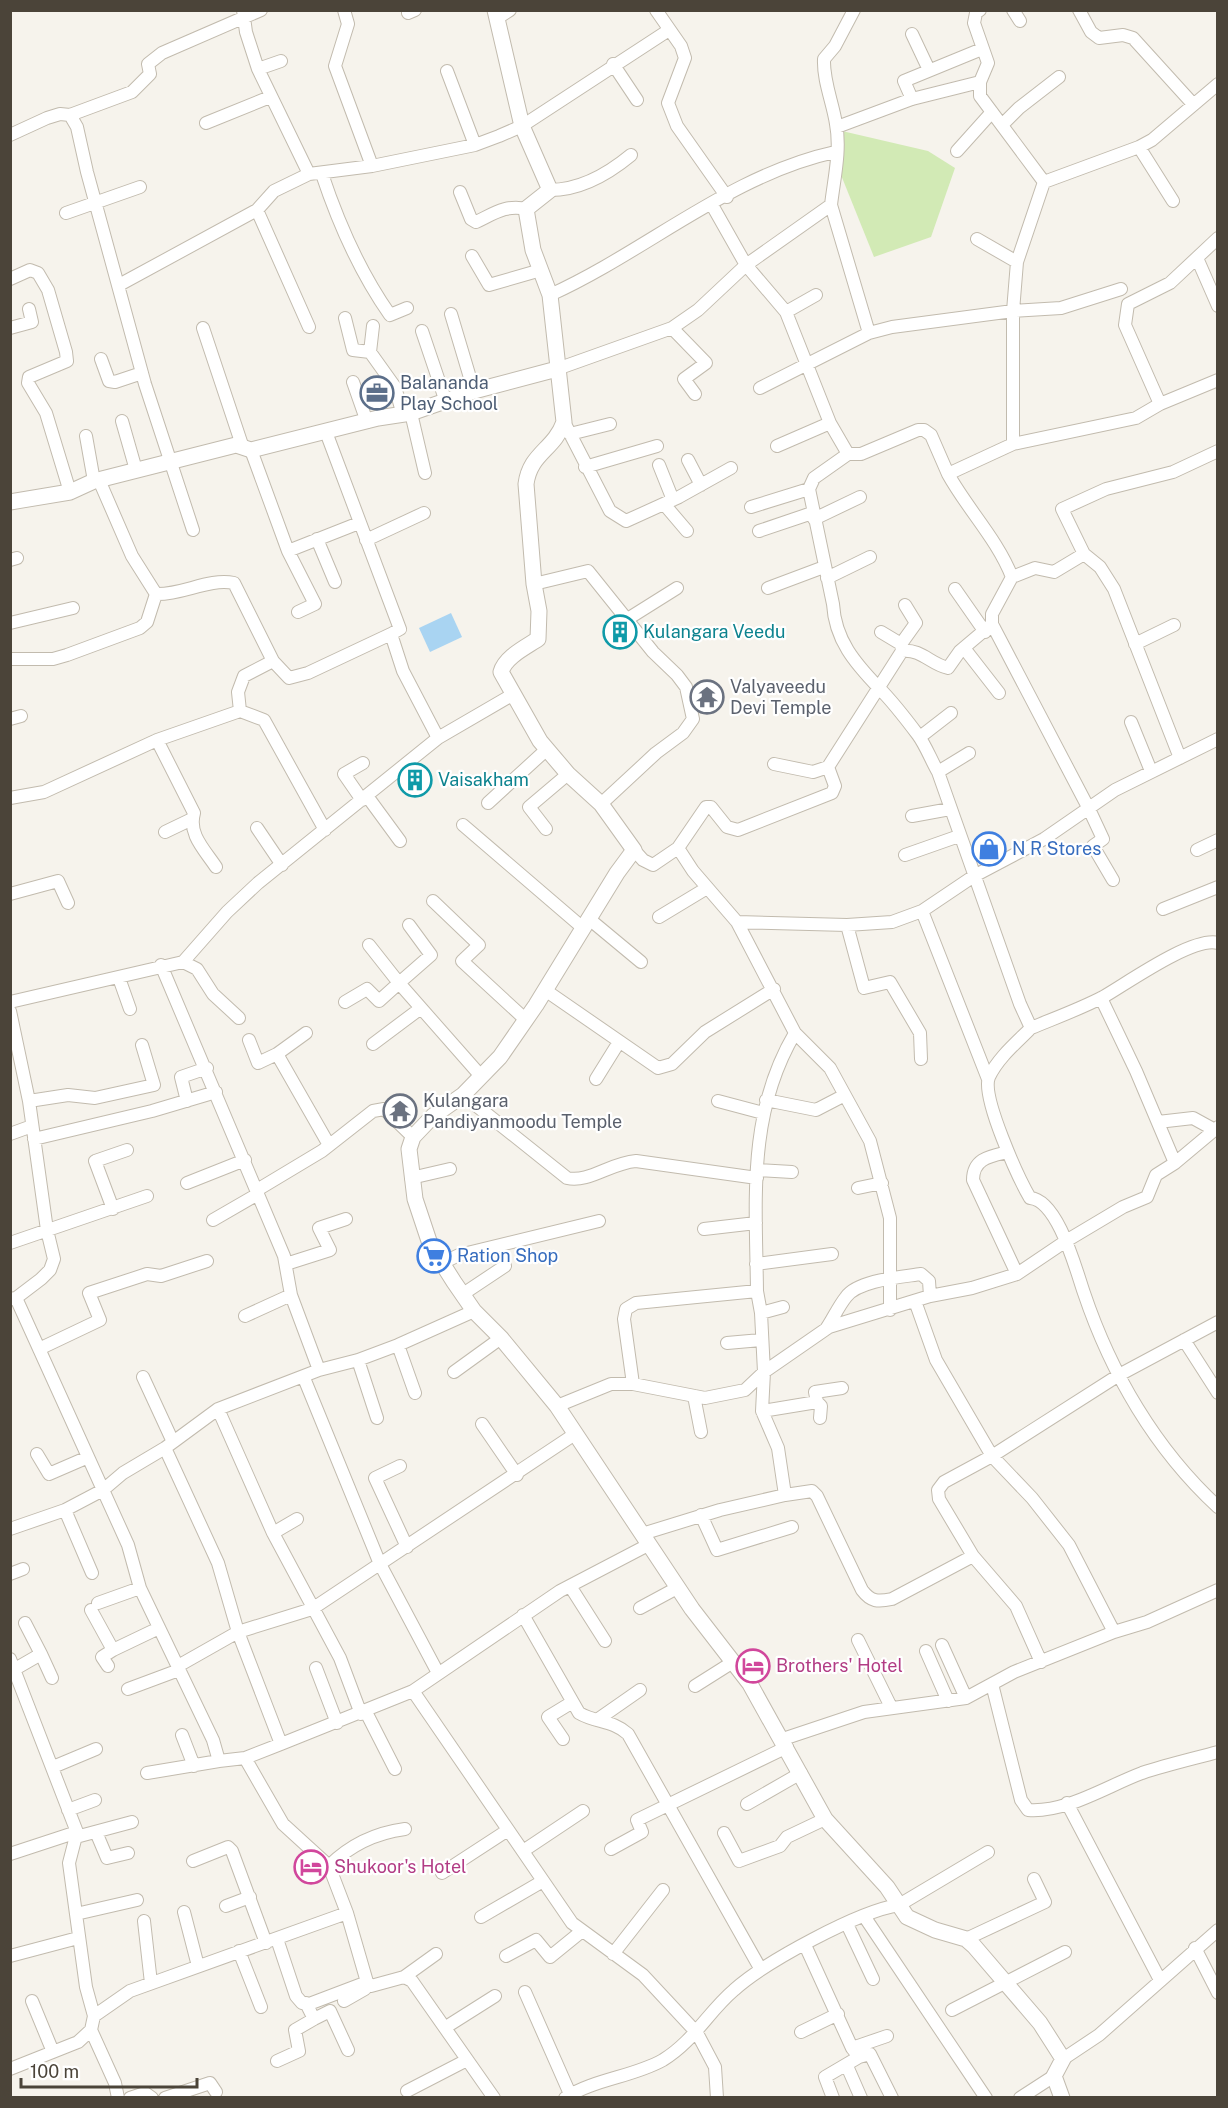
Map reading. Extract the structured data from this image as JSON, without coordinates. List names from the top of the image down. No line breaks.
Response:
{"places":{"office":["Balananda Play School"],"building":["Kulangara Veedu","Vaisakham"],"temple":["Valyaveedu Devi Temple","Kulangara Pandiyanmoodu Temple"],"shop":["N R Stores"],"supermarket":["Ration Shop"],"hotel":["Brothers' Hotel","Shukoor's Hotel"]},"scale_bar":"100 m"}
